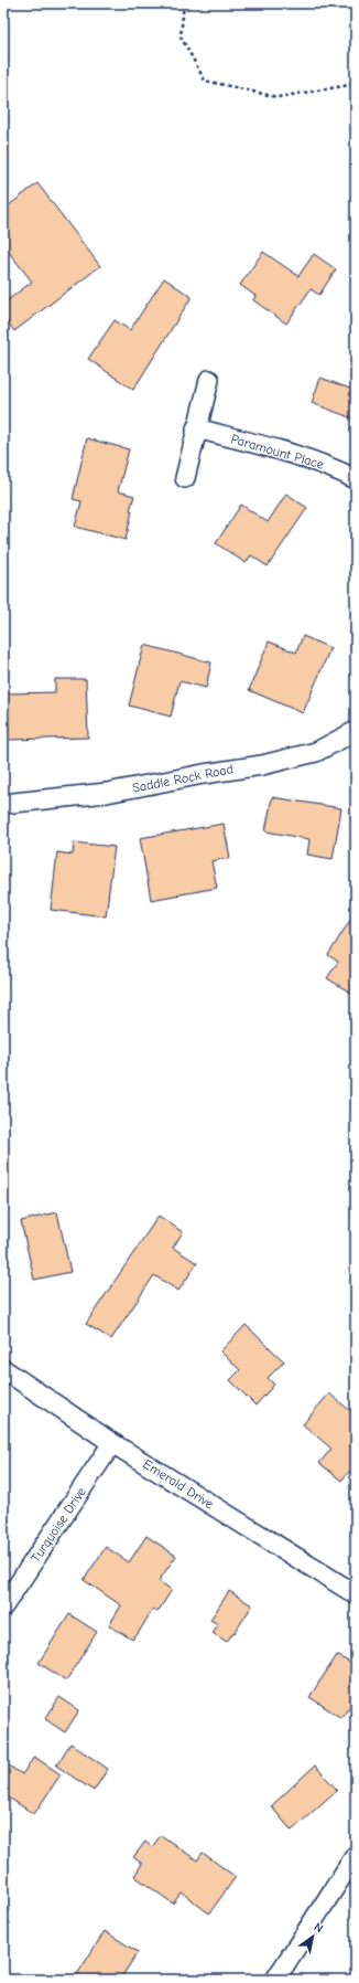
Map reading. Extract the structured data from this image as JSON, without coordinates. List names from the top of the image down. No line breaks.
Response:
{"streets":{"street":["Paramount Place","Saddle Rock Road","Emerald Drive","Turquoise Drive"]},"crossings":[["Emerald Drive","Turquoise Drive"]],"north":"top right"}
